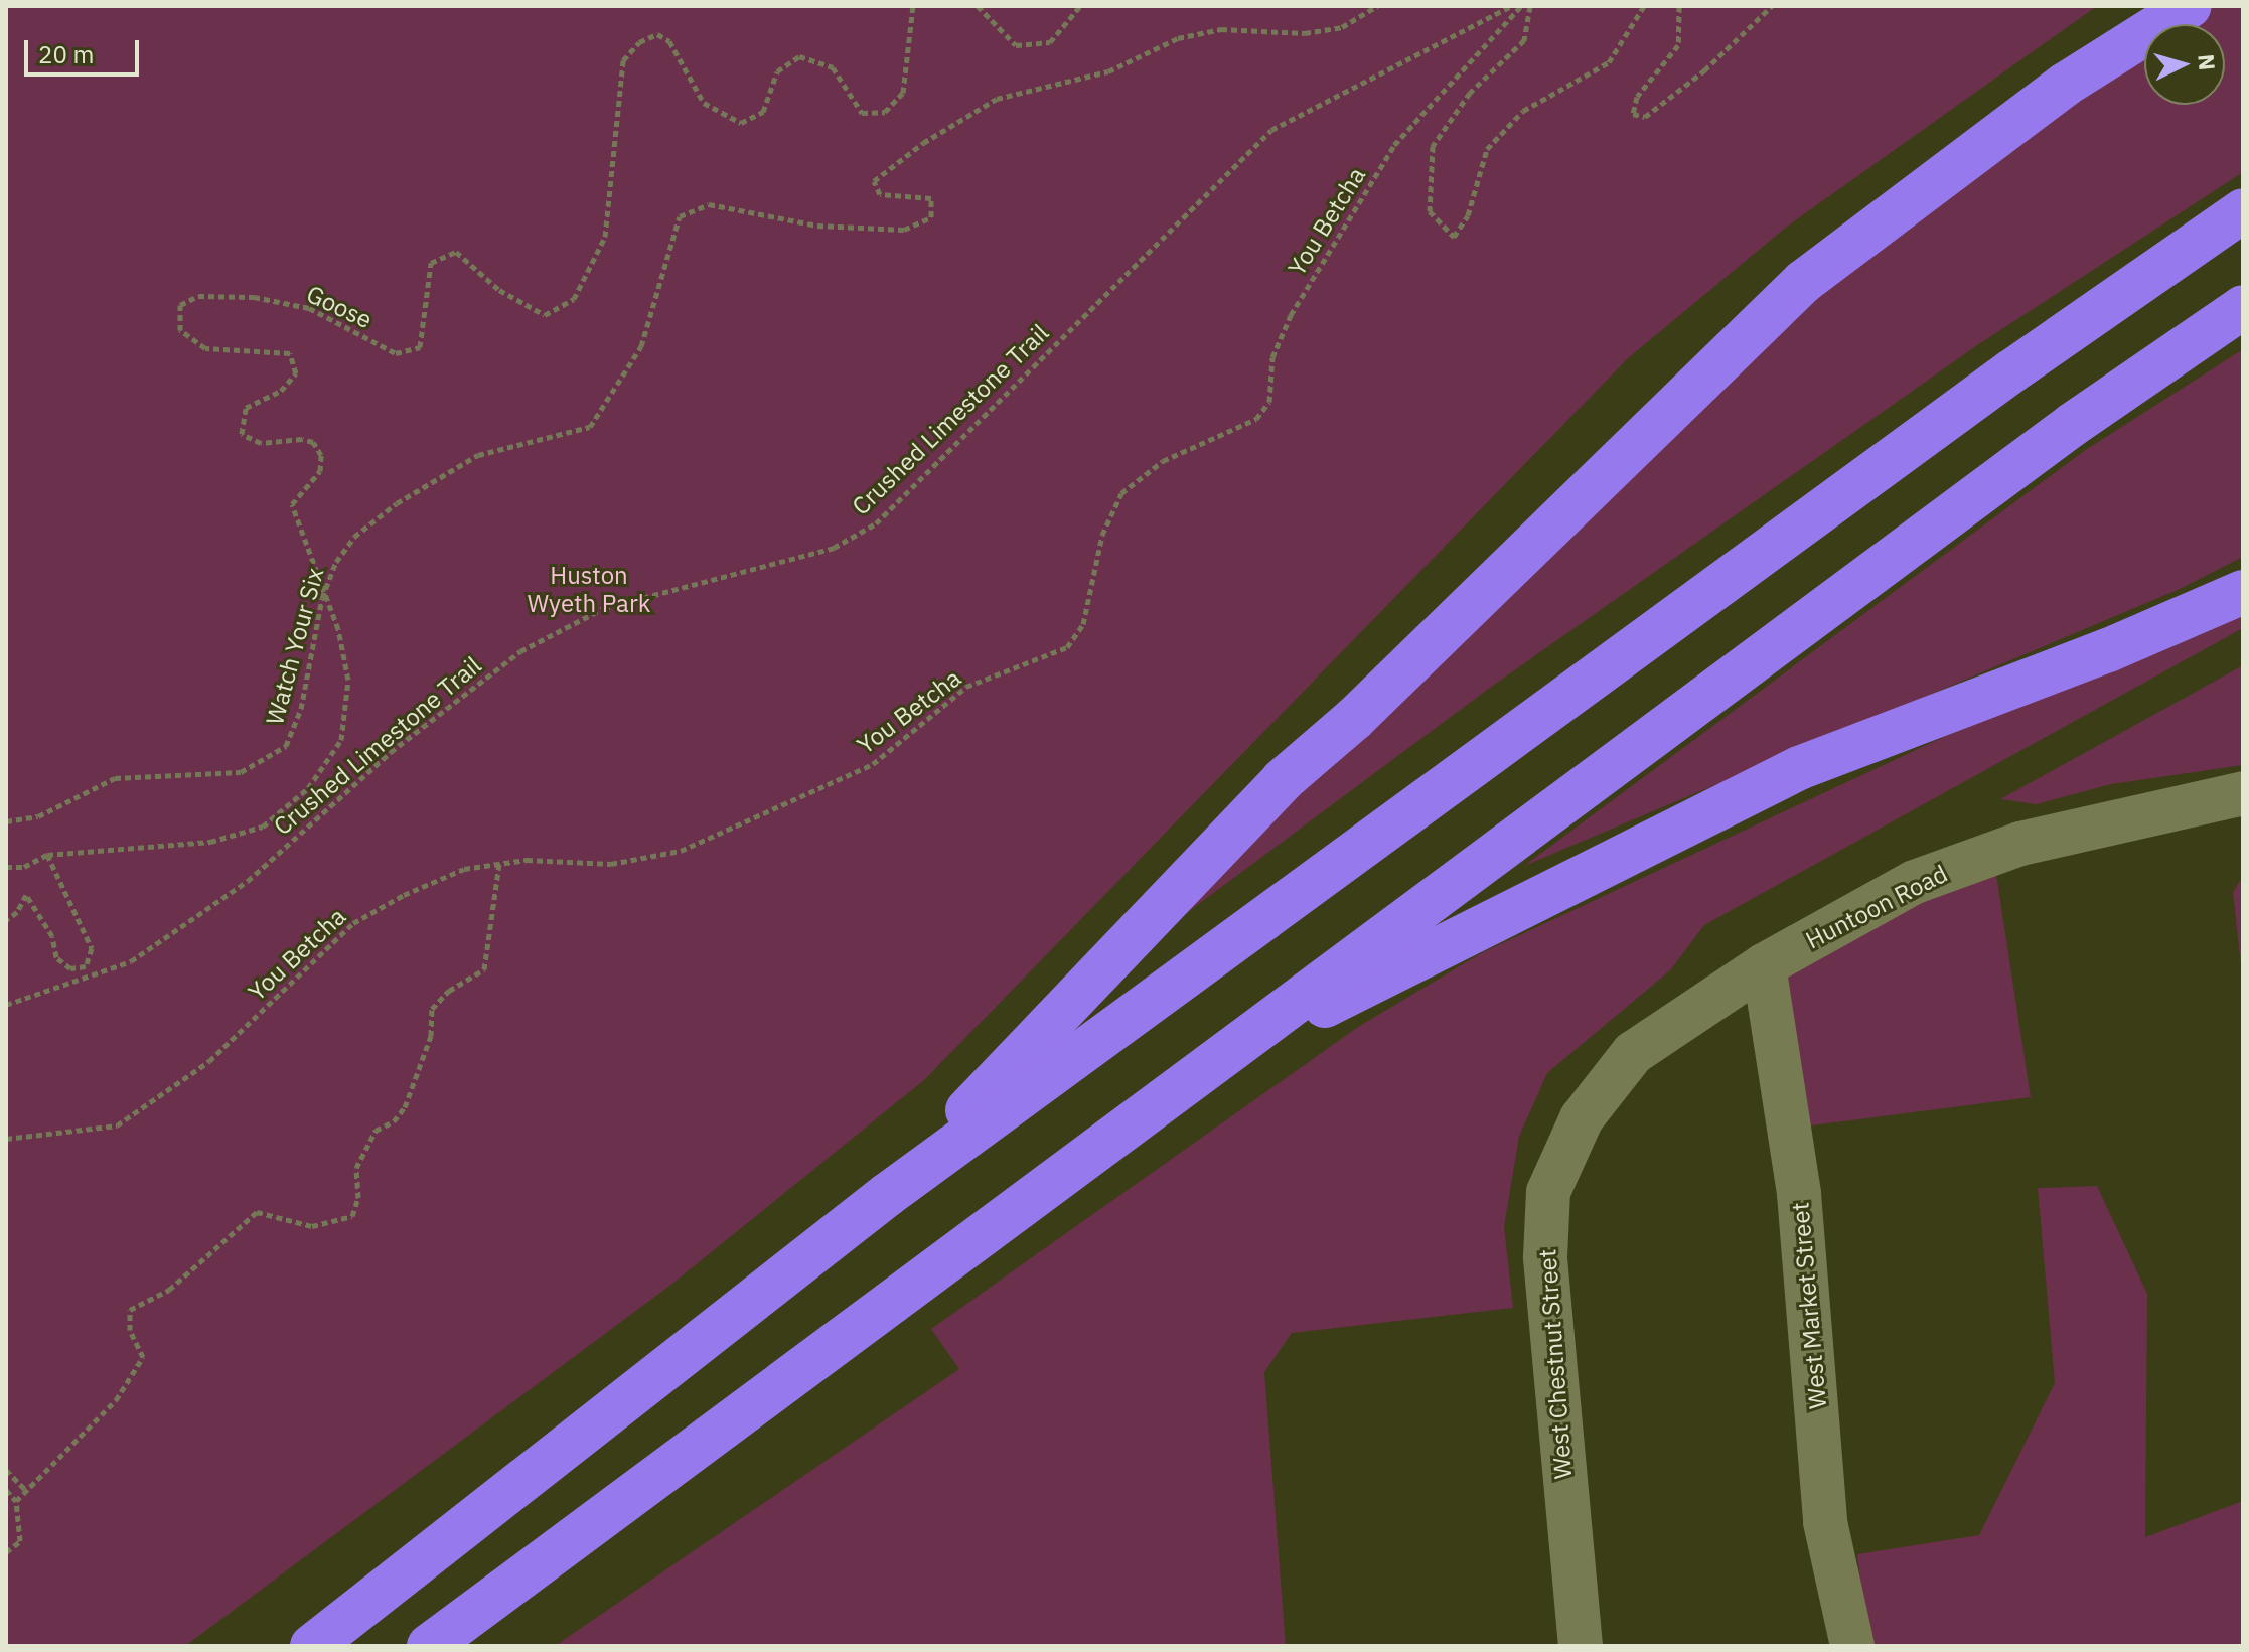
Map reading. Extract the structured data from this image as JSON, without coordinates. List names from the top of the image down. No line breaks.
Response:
{"streets":{"street":["Huntoon Road","West Market Street","West Chestnut Street"],"path":["You Betcha","Goose","Crushed Limestone Trail","Watch Your Six"]},"crossings":[["Goose","Watch Your Six"],["Huntoon Road","West Market Street"],["Huntoon Road","West Chestnut Street"]],"parks":["Huston Wyeth Park"],"scale_bar":"20 m","north":"right"}
